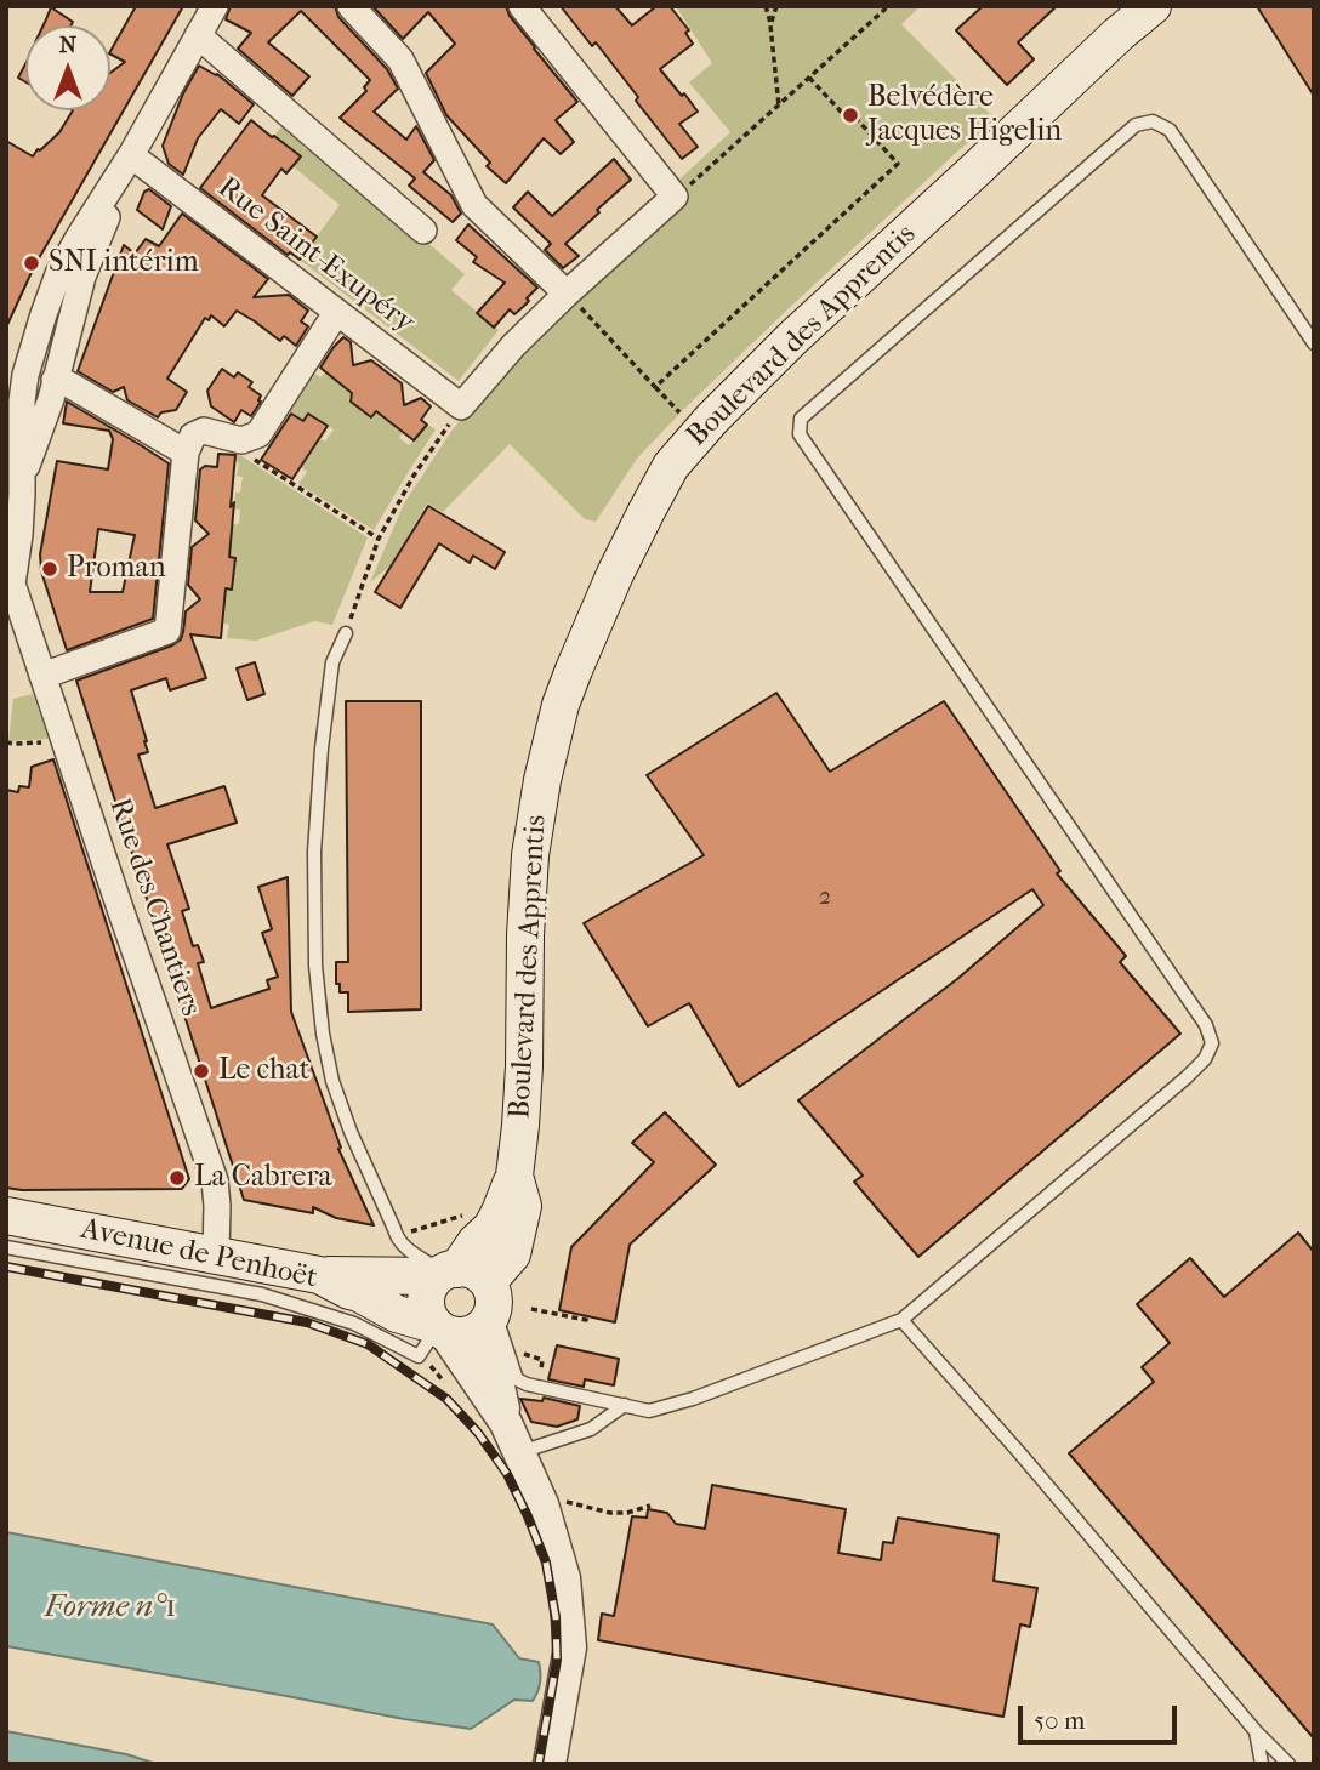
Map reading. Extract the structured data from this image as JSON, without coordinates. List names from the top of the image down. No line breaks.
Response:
{"streets":{"main road":["Boulevard des Apprentis","Avenue de Penhoët"],"street":["Rue Saint-Exupéry","Rue des Chantiers"]},"crossings":[["Rue des Chantiers","Avenue de Penhoët"]],"water":["Forme n°1"],"places":["Belvédère Jacques Higelin","SNI intérim","Proman","Le chat","La Cabrera"],"house_numbers":["2"],"scale_bar":"50 m","north":"top"}
